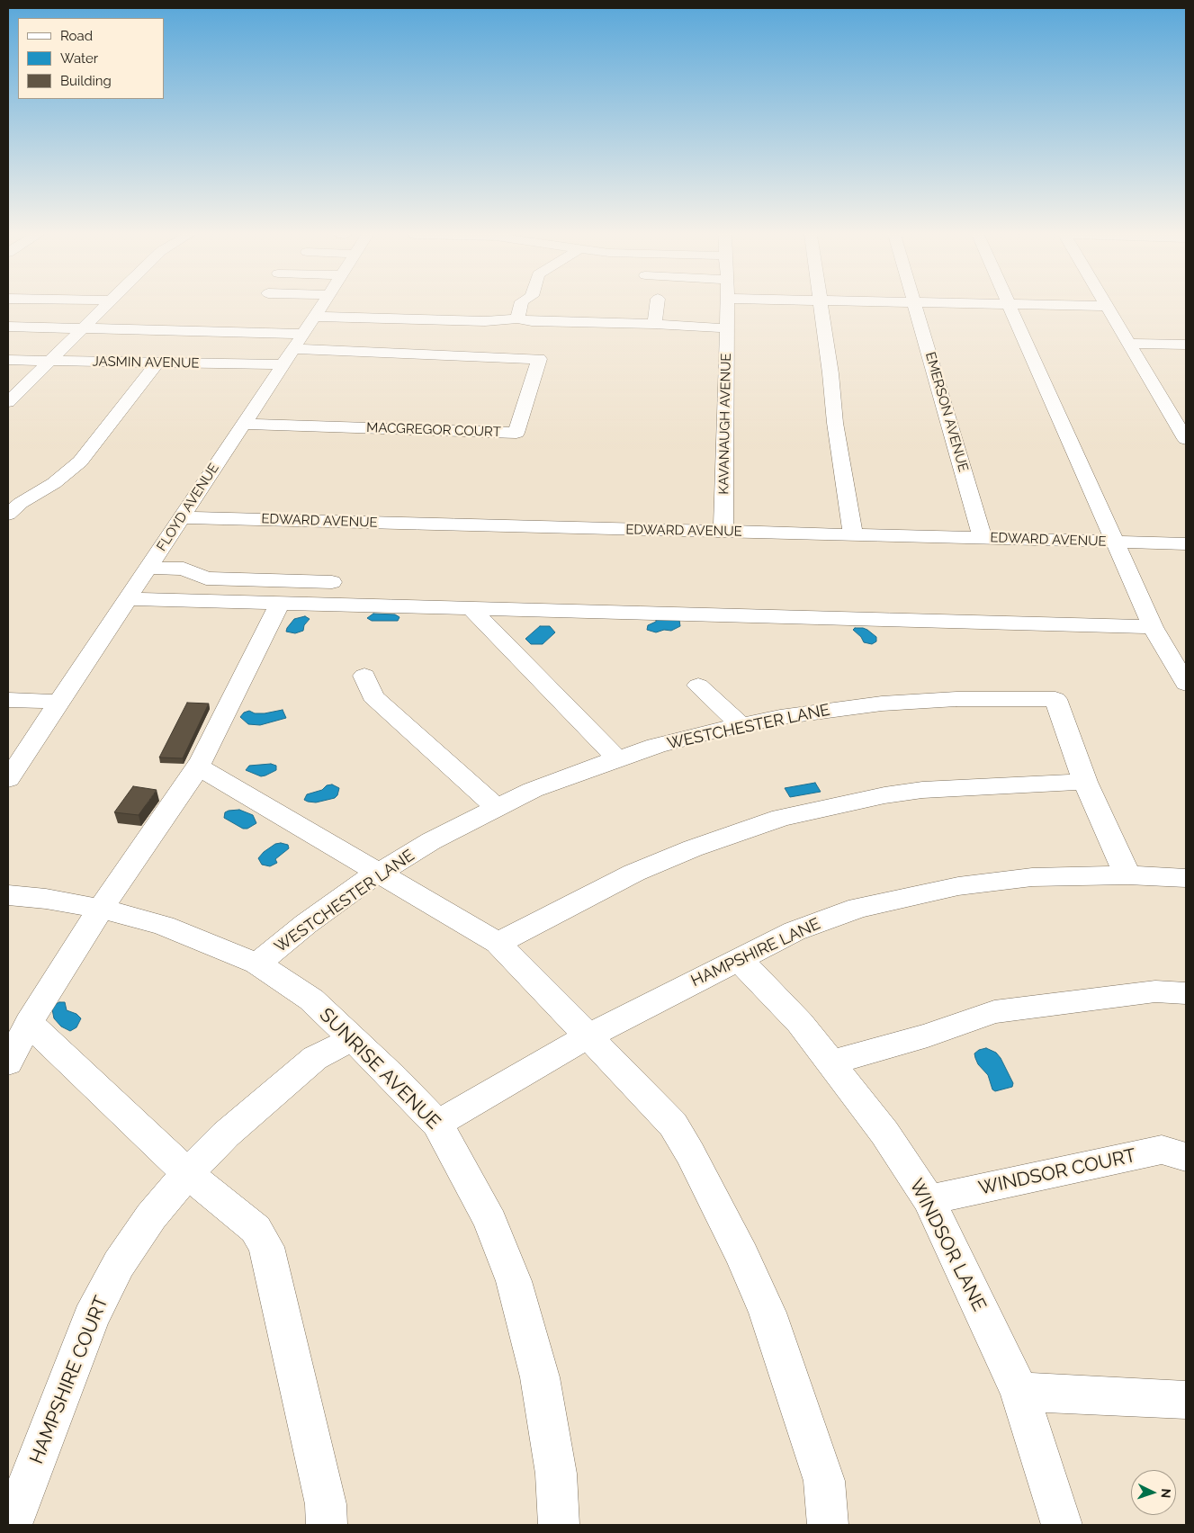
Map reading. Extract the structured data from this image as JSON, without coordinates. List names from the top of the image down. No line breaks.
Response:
{"streets":{"street":["JASMIN AVENUE","EMERSON AVENUE","KAVANAUGH AVENUE","MACGREGOR COURT","FLOYD AVENUE","EDWARD AVENUE","WESTCHESTER LANE","HAMPSHIRE LANE","SUNRISE AVENUE","WINDSOR COURT","WINDSOR LANE","HAMPSHIRE COURT"]},"crossings":[["JASMIN AVENUE","MACGREGOR COURT"],["JASMIN AVENUE","FLOYD AVENUE"],["EMERSON AVENUE","EDWARD AVENUE"],["KAVANAUGH AVENUE","EDWARD AVENUE"],["MACGREGOR COURT","FLOYD AVENUE"],["FLOYD AVENUE","EDWARD AVENUE"],["WESTCHESTER LANE","HAMPSHIRE LANE"],["WESTCHESTER LANE","SUNRISE AVENUE"],["HAMPSHIRE LANE","SUNRISE AVENUE"],["HAMPSHIRE LANE","WINDSOR LANE"],["SUNRISE AVENUE","HAMPSHIRE COURT"],["WINDSOR COURT","WINDSOR LANE"]],"legend":["Road","Water","Building"],"north":"right"}
